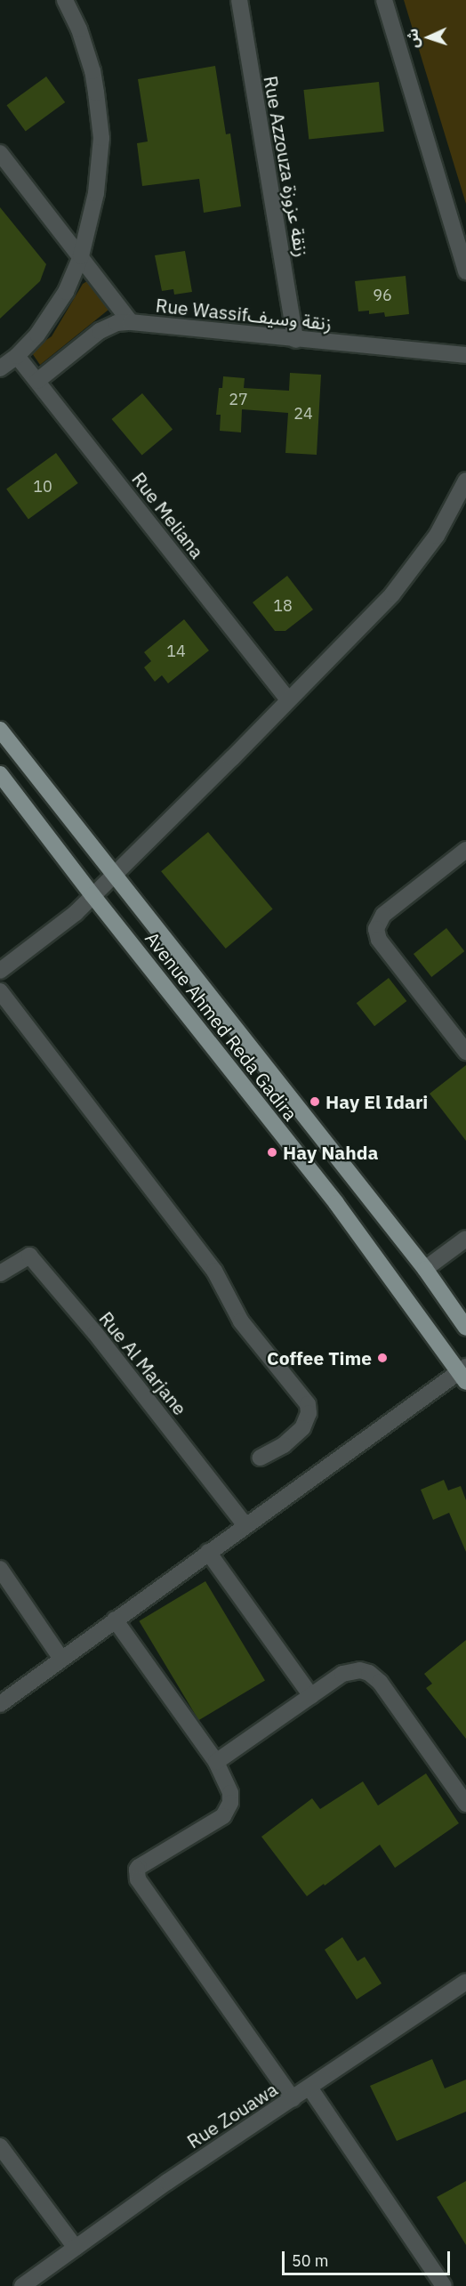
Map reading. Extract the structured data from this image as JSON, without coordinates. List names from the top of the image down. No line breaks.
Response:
{"streets":{"main road":["Avenue Ahmed Reda Gadira"],"street":["Rue Azzouza زنقة عزوزة","Rue Wassifزنقة وسيف","Rue Meliana","Rue Al Marjane","Rue Zouawa"]},"crossings":[["Rue Azzouza زنقة عزوزة","Rue Wassifزنقة وسيف"],["Rue Wassifزنقة وسيف","Rue Meliana"]],"places":["Hay El Idari","Hay Nahda","Coffee Time"],"house_numbers":["96","27","24","10","18","14"],"scale_bar":"50 m","north":"left"}
